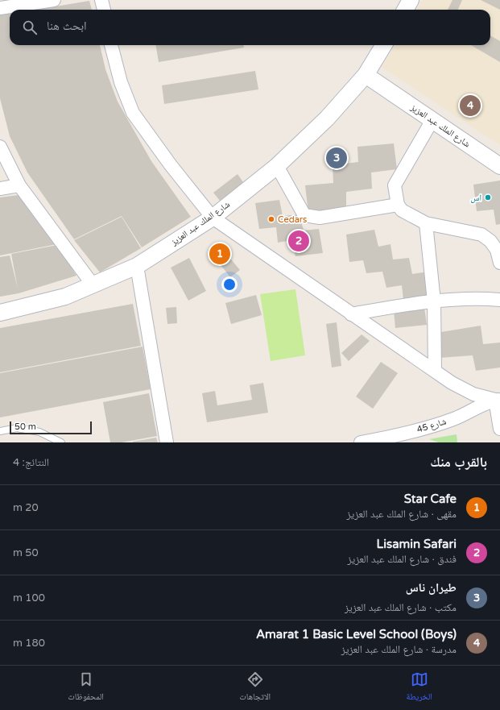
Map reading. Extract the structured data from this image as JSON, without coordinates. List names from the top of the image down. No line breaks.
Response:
{"streets":{"street":["شارع الملك عبد العزيز","شارع 45"]},"places":["اس","Cedars"],"scale_bar":"50 m","page":{"search":"ابحث هنا","pins":["4","3","2","1"],"scale":"50 m","heading":["بالقرب منك","النتائج: 4"],"list":[{"mark":"1","name":"Star Cafe","note":"مقهى · شارع الملك عبد العزيز","value":"20 m"},{"mark":"2","name":"Lisamin Safari","note":"فندق · شارع الملك عبد العزيز","value":"50 m"},{"mark":"3","name":"طيران ناس","note":"مكتب · شارع الملك عبد العزيز","value":"100 m"},{"mark":"4","name":"Amarat 1 Basic Level School (Boys)","note":"مدرسة · شارع الملك عبد العزيز","value":"180 m"}],"nav":["الخريطة","الاتجاهات","المحفوظات"]}}
